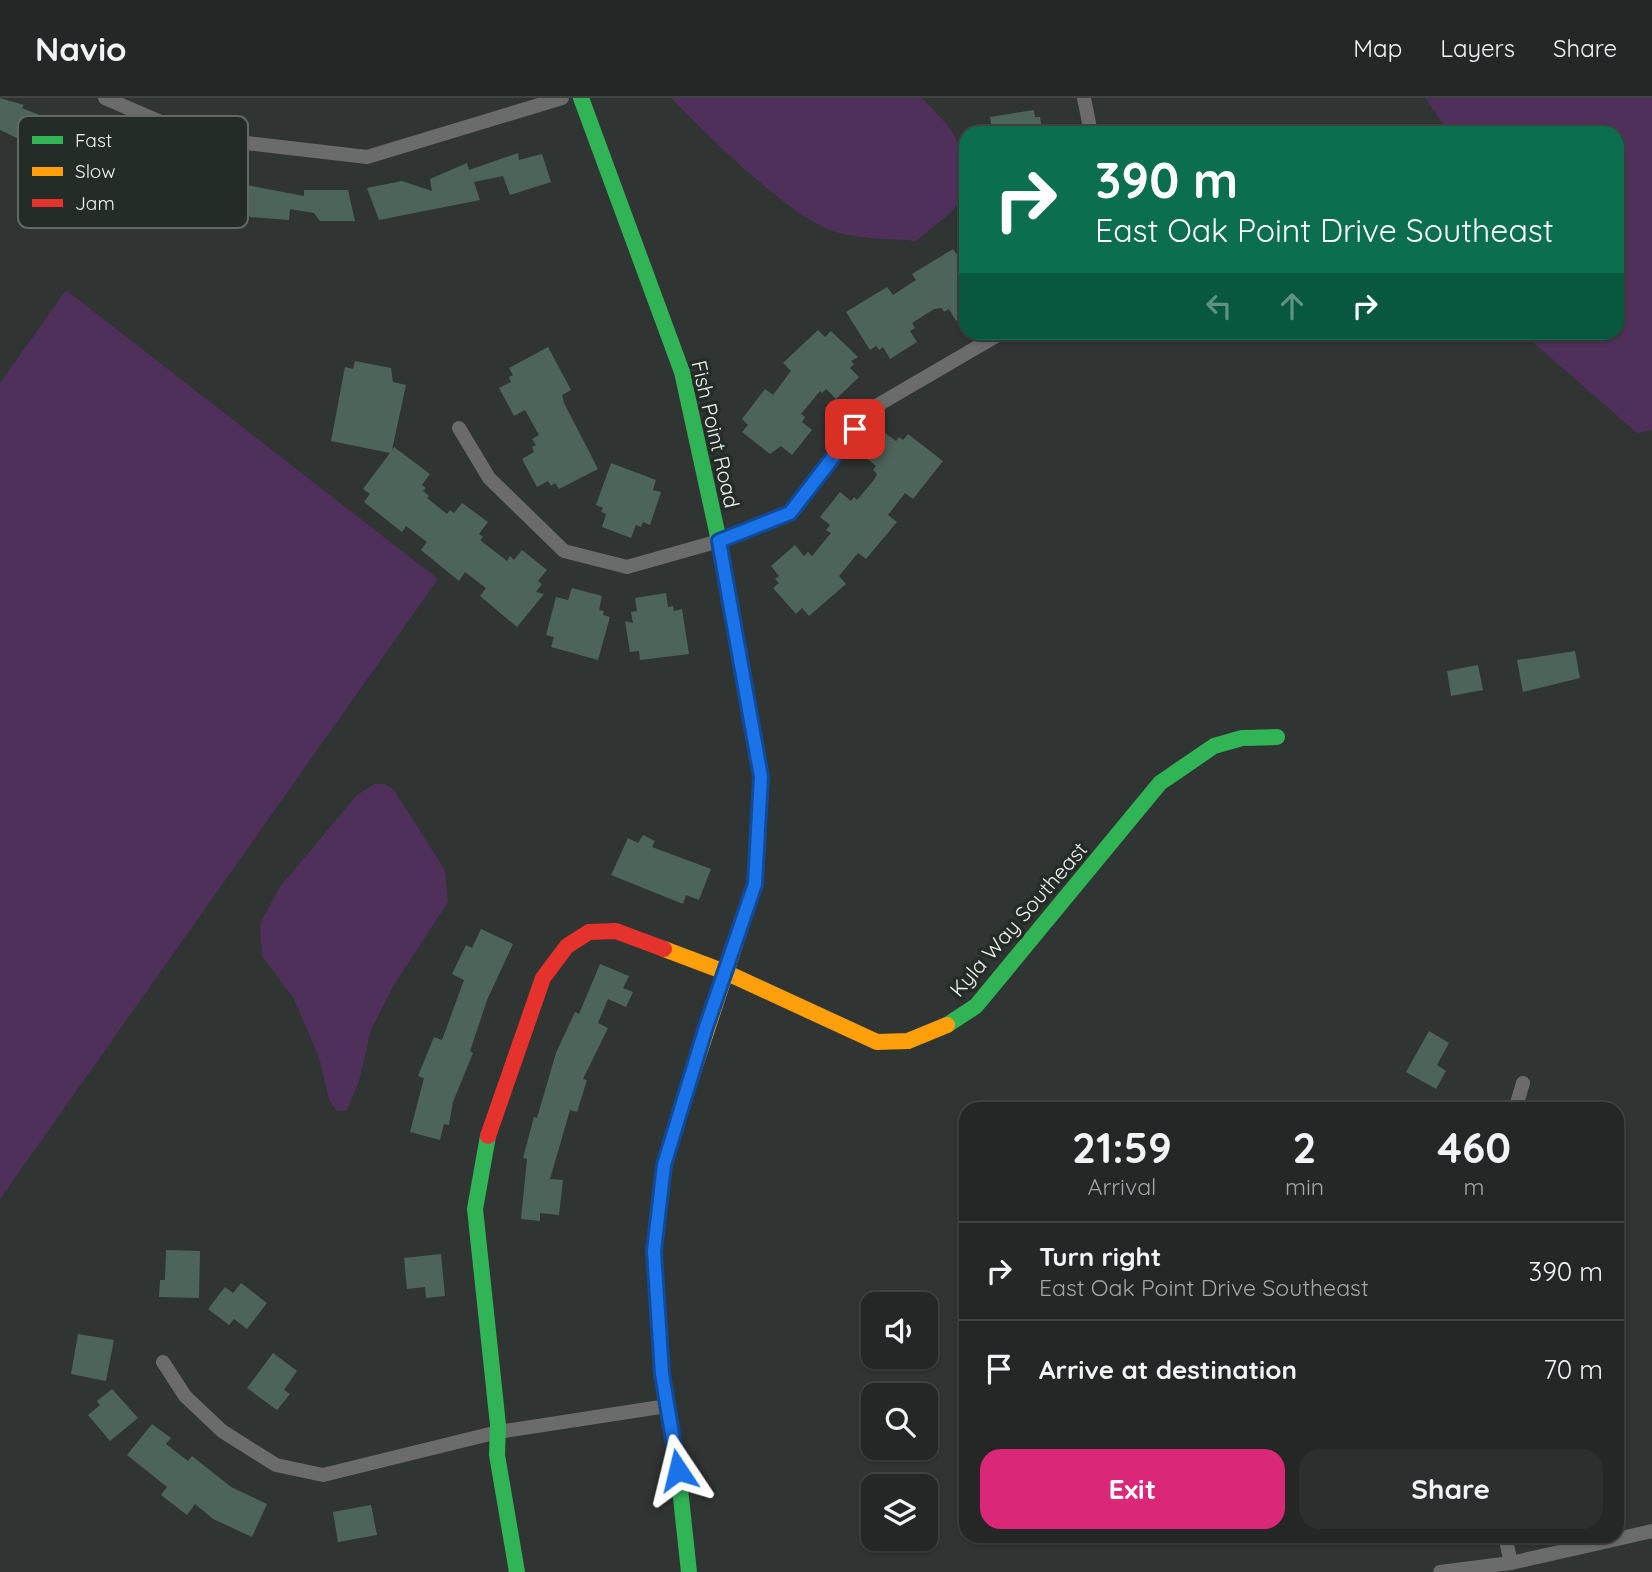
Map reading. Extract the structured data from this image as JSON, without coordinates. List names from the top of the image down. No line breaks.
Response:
{"streets":{"street":["Fish Point Road","Kyla Way Southeast"]},"crossings":[["Fish Point Road","Kyla Way Southeast"]],"legend":["Fast","Slow","Jam"],"page":{"header":"Navio","nav":["Map","Layers","Share"],"turn":["390 m","East Oak Point Drive Southeast"],"eta":["21:59","Arrival","2","min","460","m"],"list":[{"name":"Turn right","note":"East Oak Point Drive Southeast","value":"390 m"},{"name":"Arrive at destination","value":"70 m"}],"buttons":["Exit","Share"]}}
